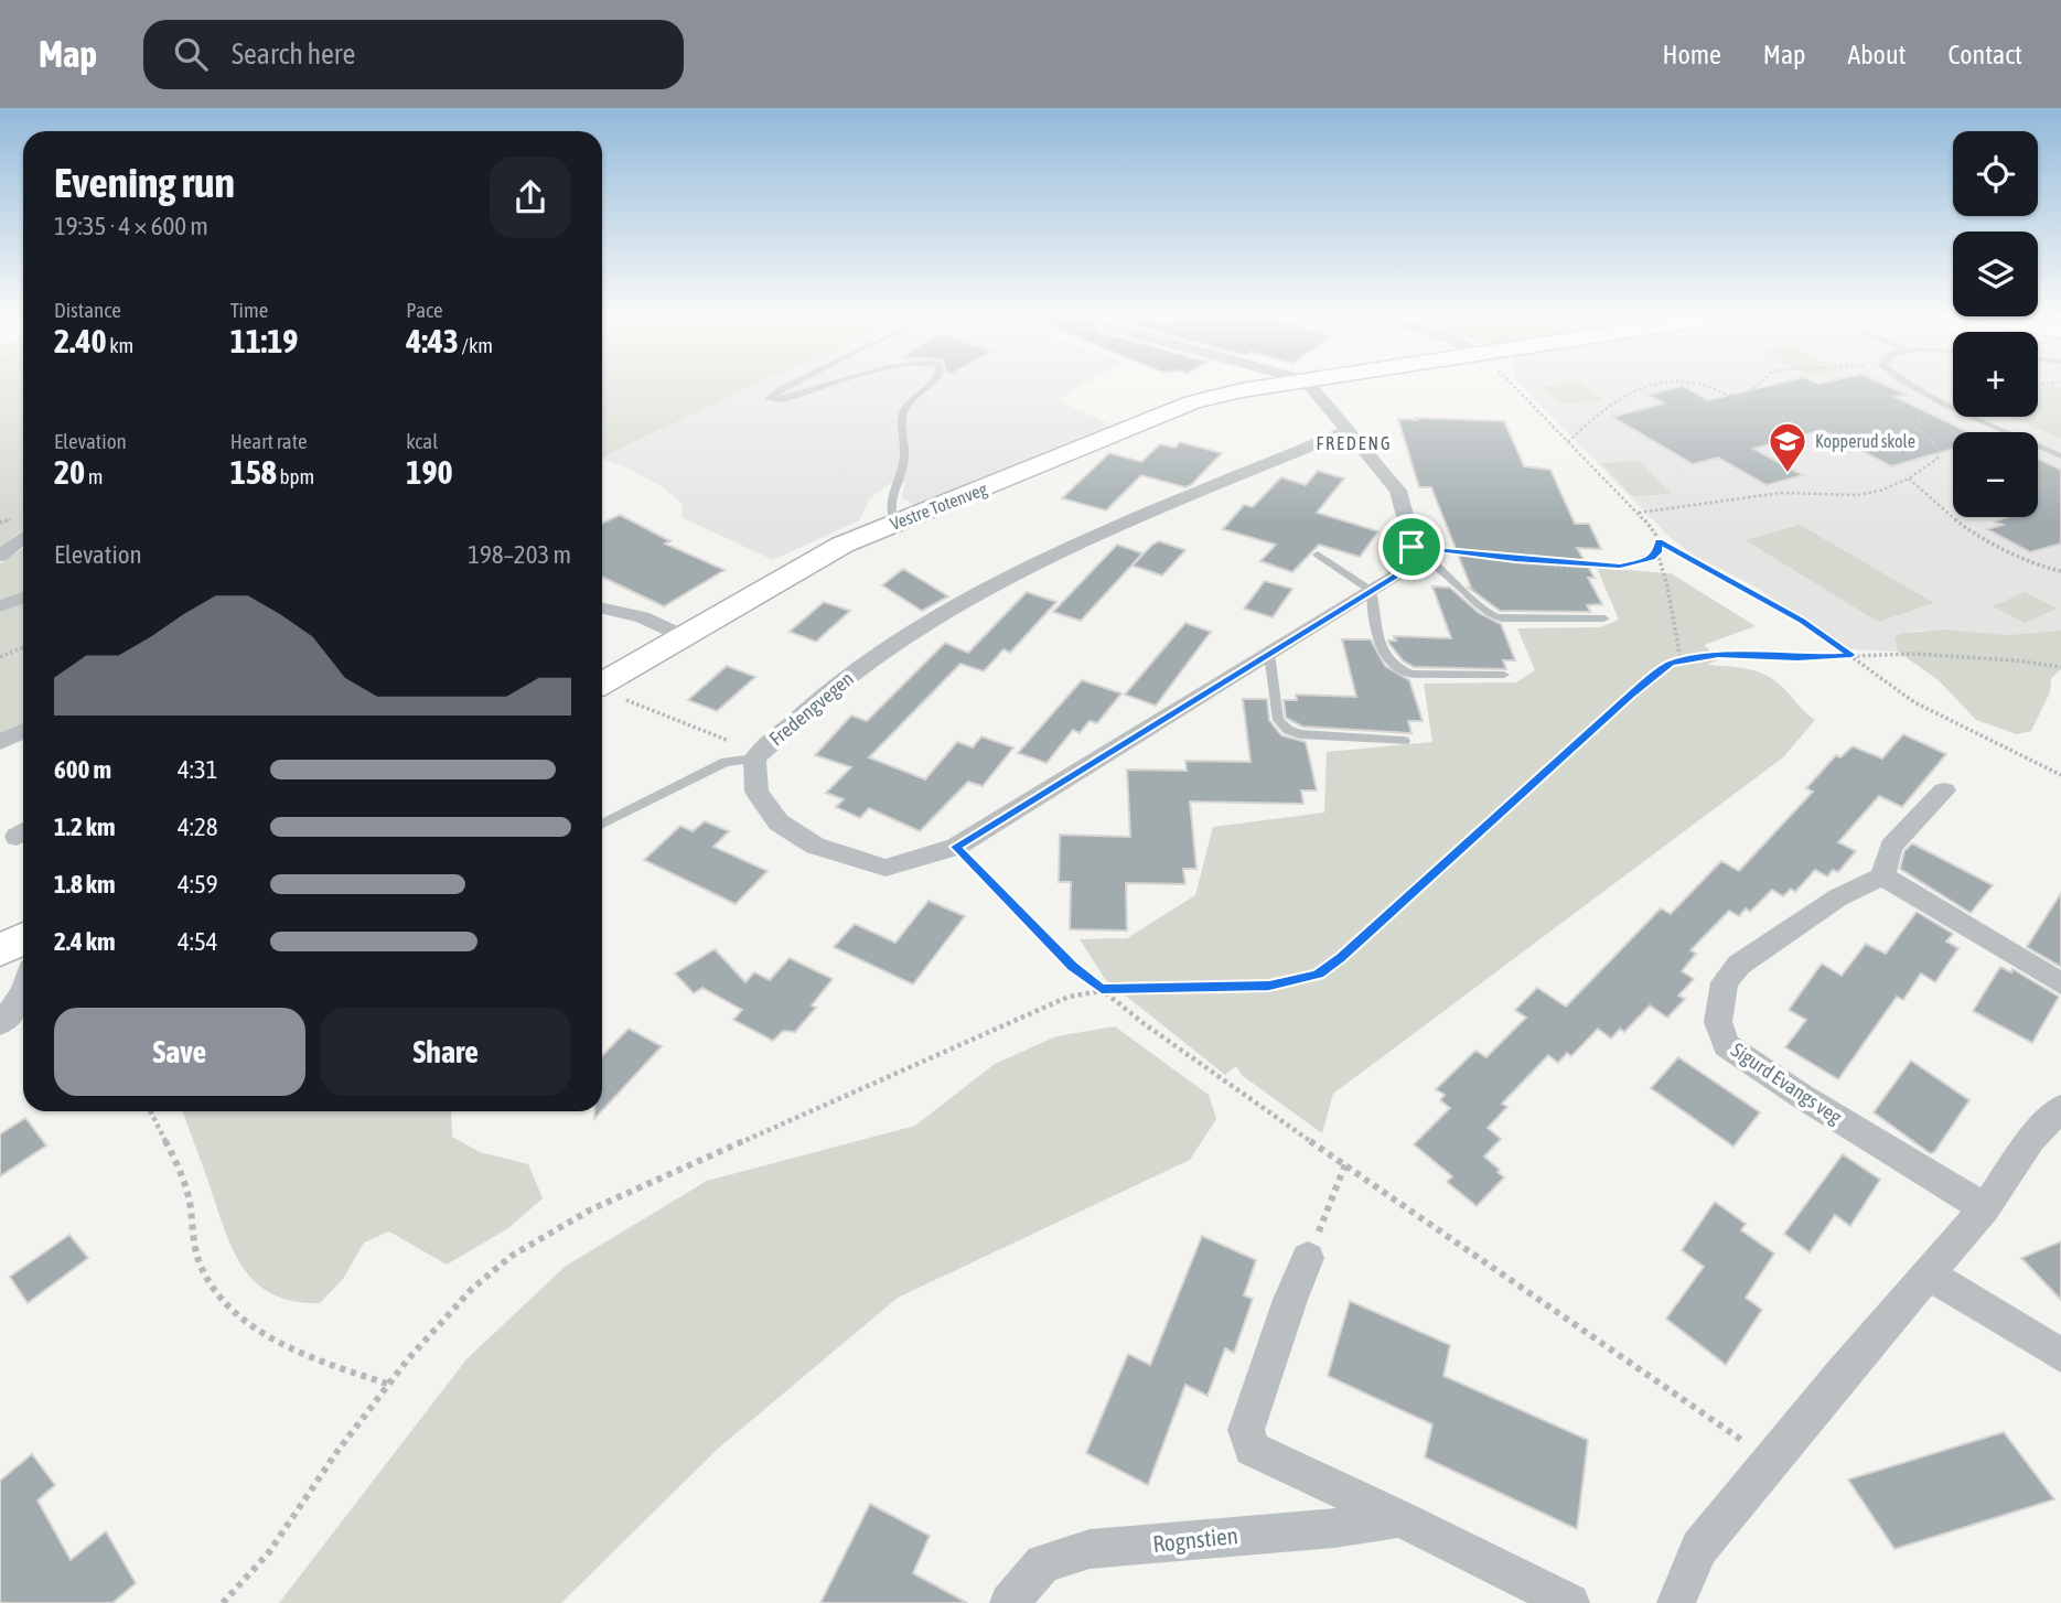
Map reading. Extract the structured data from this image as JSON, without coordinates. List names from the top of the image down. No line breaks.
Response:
{"streets":{"street":["Vestre Totenveg","Fredengvegen","Sigurd Evangs veg","Rognstien"]},"districts":["FREDENG"],"places":{"school or university":["Kopperud skole"]},"page":{"header":"Map","search":"Search here","nav":["Home","Map","About","Contact"],"map_buttons":["+","−"],"heading":["Evening run","19:35 · 4 × 600 m"],"stats":[["Distance","2.40 km"],["Time","11:19"],["Pace","4:43 /km"],["Elevation","20 m"],["Heart rate","158 bpm"],["kcal","190"]],"chart":["Elevation","198–203 m"],"list":[{"name":"600 m","note":"4:31"},{"name":"1.2 km","note":"4:28"},{"name":"1.8 km","note":"4:59"},{"name":"2.4 km","note":"4:54"}],"buttons":["Save","Share"]}}
